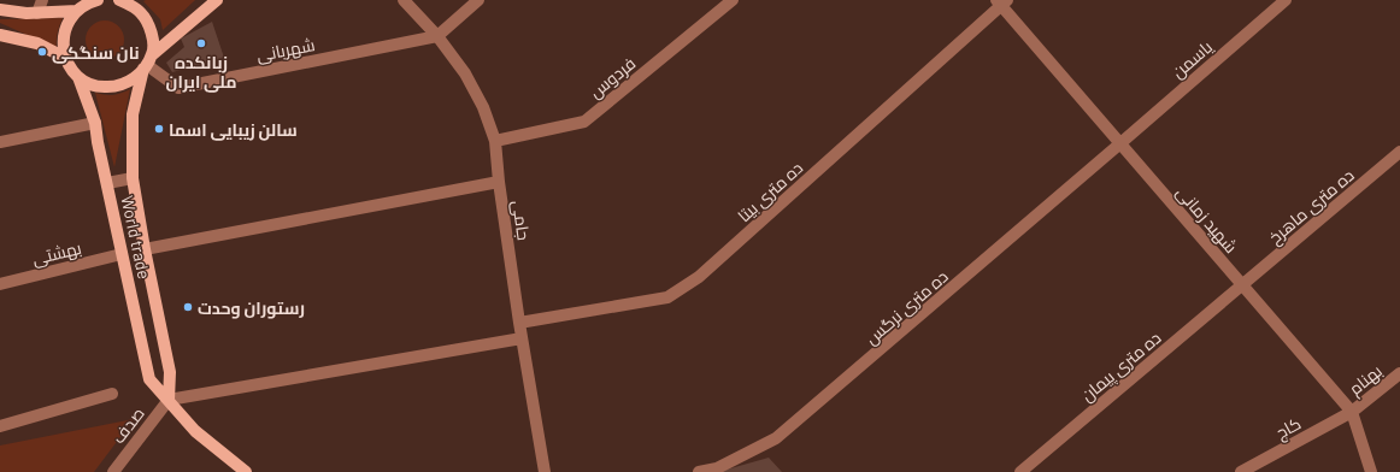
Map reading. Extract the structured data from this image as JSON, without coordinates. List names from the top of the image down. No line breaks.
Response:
{"streets":{"main road":["World trade"],"street":["شهربانی","یاسمن","فردوس","ده متری بیتا","ده متری ماهرخ","شهید زمانی","جامی","بهشتی","ده متری نرگس","ده متری پیمان","بهنام","صدف","کاج"]},"crossings":[["شهربانی","جامی"],["شهربانی","World trade"],["یاسمن","شهید زمانی"],["یاسمن","ده متری نرگس"],["فردوس","جامی"],["ده متری بیتا","شهید زمانی"],["ده متری بیتا","جامی"],["ده متری ماهرخ","شهید زمانی"],["ده متری ماهرخ","ده متری پیمان"],["شهید زمانی","ده متری نرگس"],["شهید زمانی","ده متری پیمان"],["شهید زمانی","بهنام"],["شهید زمانی","کاج"],["World trade","بهشتی"],["World trade","صدف"],["بهنام","کاج"]],"places":["زبانکده ملی ایران","نان سنگکى","سالن زیبایی اسما","رستوران وحدت"]}
